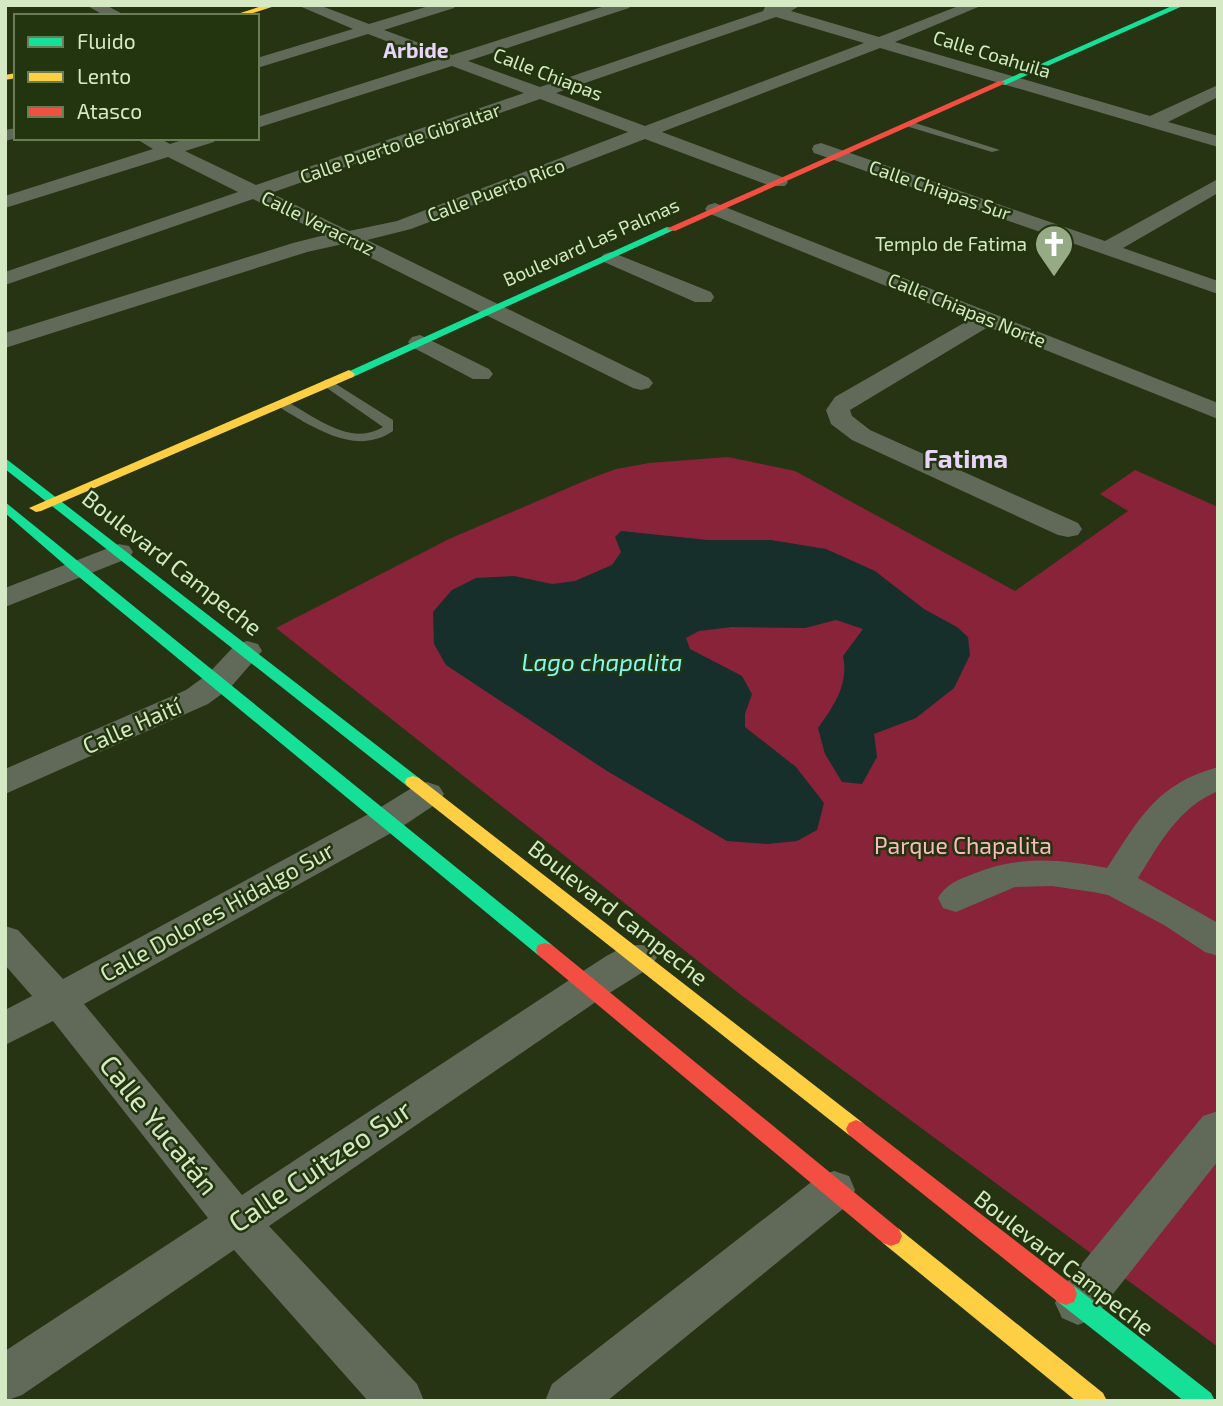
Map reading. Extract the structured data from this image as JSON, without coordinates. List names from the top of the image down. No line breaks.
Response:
{"streets":{"street":["Calle Coahuila","Calle Chiapas","Calle Puerto de Gibraltar","Calle Puerto Rico","Calle Chiapas Sur","Calle Veracruz","Boulevard Las Palmas","Calle Chiapas Norte","Boulevard Campeche","Calle Haití","Calle Dolores Hidalgo Sur","Calle Yucatán","Calle Cuitzeo Sur"]},"crossings":[["Calle Coahuila","Calle Puerto de Gibraltar"],["Calle Coahuila","Calle Puerto Rico"],["Calle Coahuila","Boulevard Las Palmas"],["Calle Chiapas","Calle Puerto de Gibraltar"],["Calle Chiapas","Calle Puerto Rico"],["Calle Chiapas","Boulevard Las Palmas"],["Calle Puerto de Gibraltar","Calle Veracruz"],["Calle Puerto Rico","Calle Veracruz"],["Calle Chiapas Sur","Boulevard Las Palmas"],["Calle Veracruz","Boulevard Las Palmas"],["Boulevard Las Palmas","Calle Chiapas Norte"],["Boulevard Las Palmas","Boulevard Campeche"],["Boulevard Campeche","Calle Haití"],["Boulevard Campeche","Calle Dolores Hidalgo Sur"],["Boulevard Campeche","Calle Cuitzeo Sur"],["Calle Dolores Hidalgo Sur","Calle Yucatán"],["Calle Yucatán","Calle Cuitzeo Sur"]],"districts":["Arbide","Fatima"],"water":["Lago chapalita"],"parks":["Parque Chapalita"],"places":{"church":["Templo de Fatima"]},"legend":["Fluido","Lento","Atasco"]}
